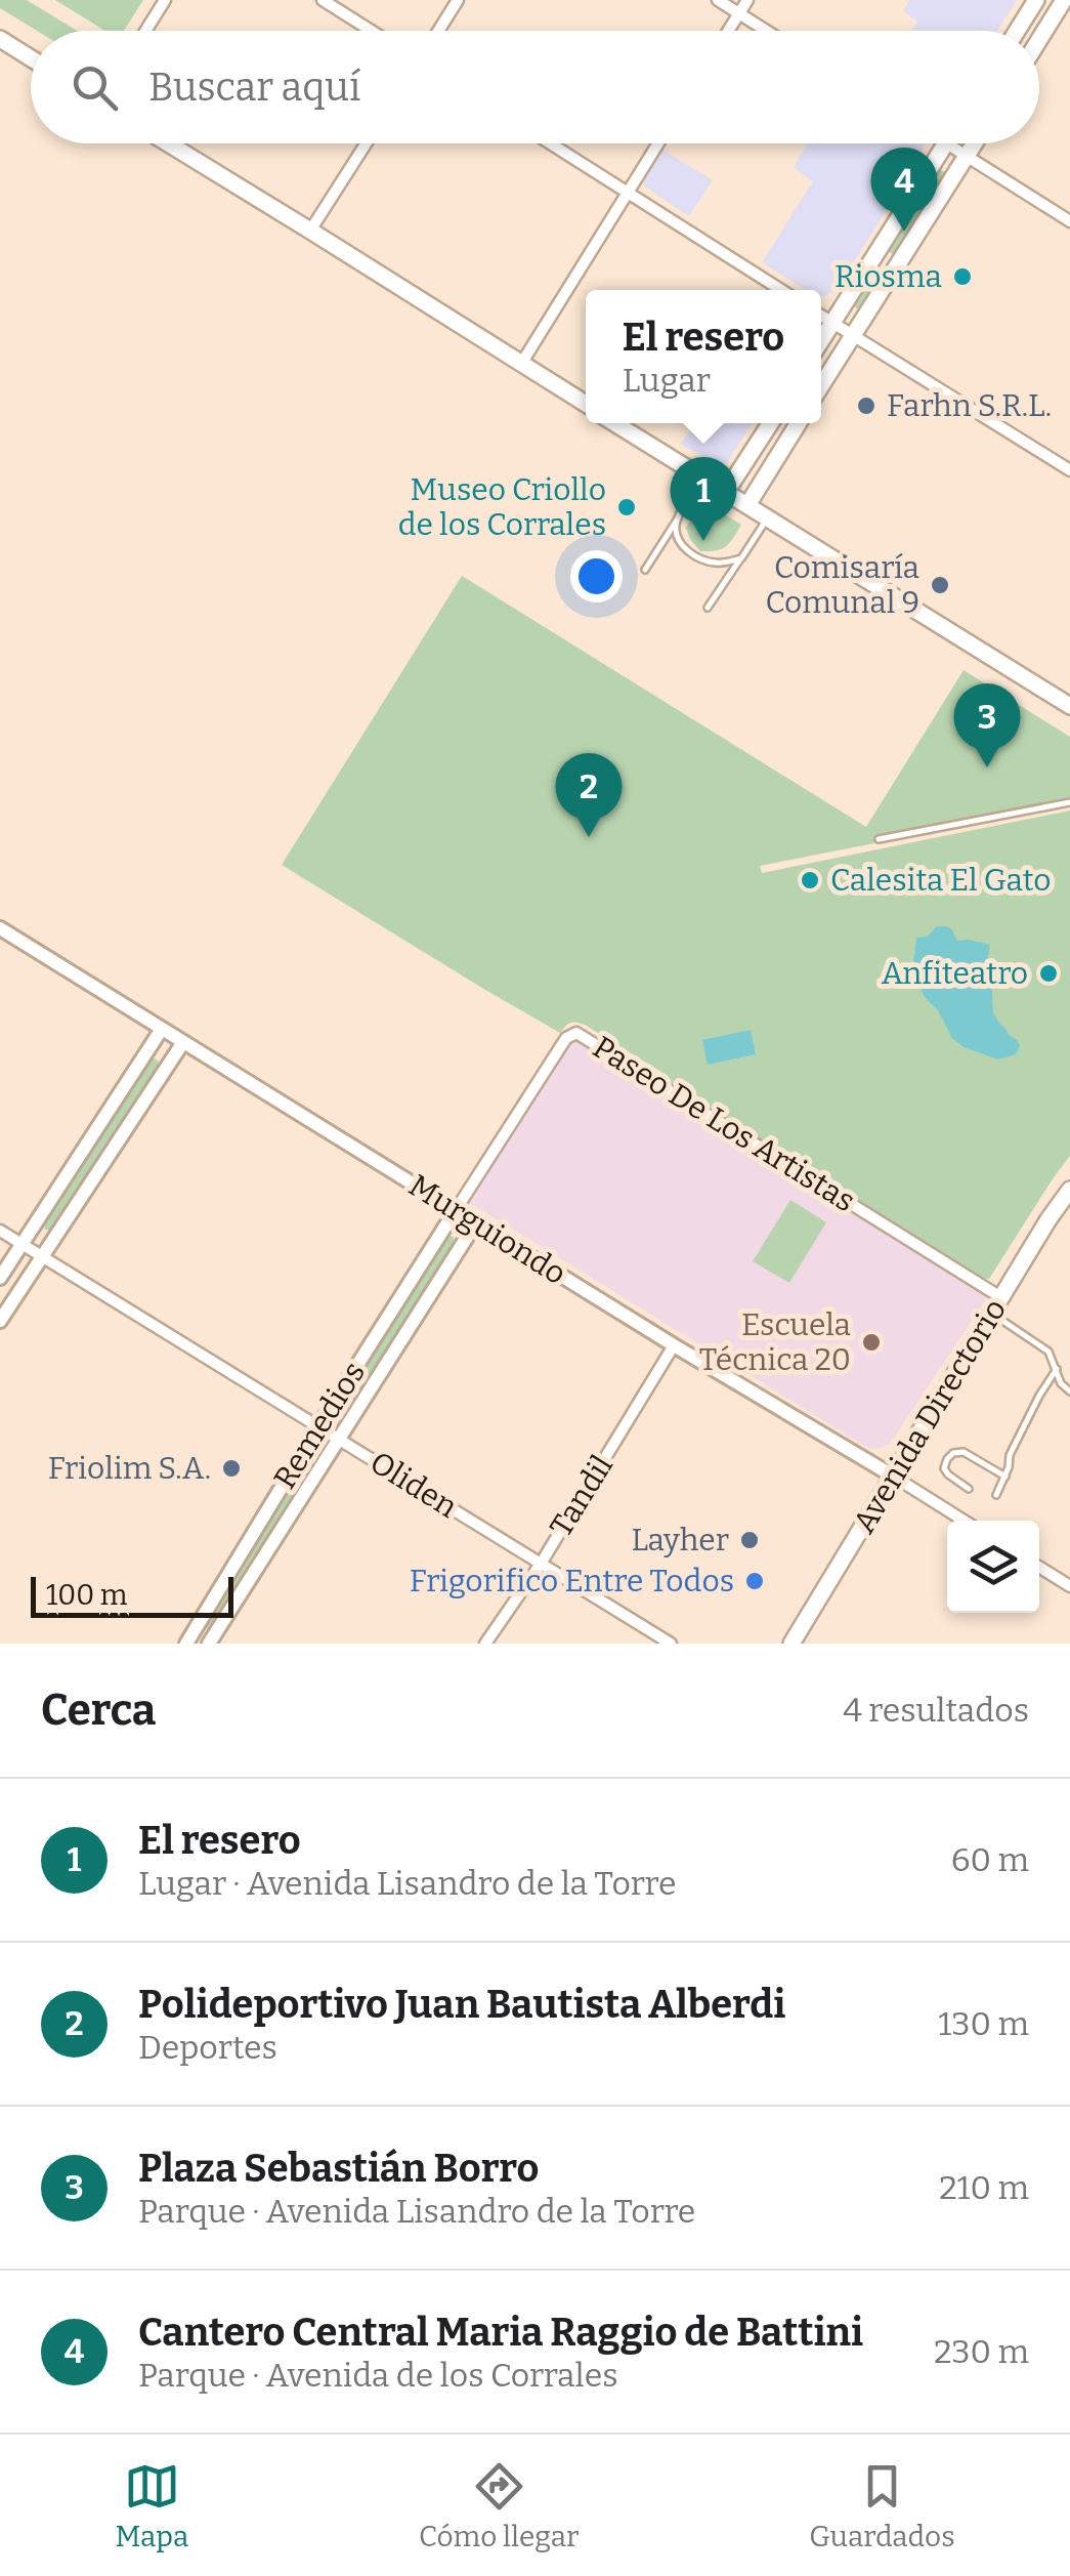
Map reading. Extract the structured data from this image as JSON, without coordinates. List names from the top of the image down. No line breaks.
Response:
{"streets":{"main road":["Avenida Directorio"],"street":["Paseo De Los Artistas","Murguiondo","Remedios","Oliden","Tandil"]},"crossings":[["Paseo De Los Artistas","Murguiondo"],["Paseo De Los Artistas","Avenida Directorio"],["Paseo De Los Artistas","Remedios"],["Murguiondo","Avenida Directorio"],["Murguiondo","Remedios"],["Murguiondo","Tandil"],["Remedios","Oliden"],["Oliden","Tandil"]],"places":["Riosma","Farhn S.R.L.","Museo Criollo de los Corrales","Comisaría Comunal 9","Calesita El Gato","Anfiteatro","Escuela Técnica 20","Friolim S.A.","Layher","Frigorifico Entre Todos"],"scale_bar":"100 m","page":{"search":"Buscar aquí","pins":["4","1","3","2"],"popup":["El resero","Lugar"],"scale":"100 m","heading":["Cerca","4 resultados"],"list":[{"mark":"1","name":"El resero","note":"Lugar · Avenida Lisandro de la Torre","value":"60 m"},{"mark":"2","name":"Polideportivo Juan Bautista Alberdi","note":"Deportes","value":"130 m"},{"mark":"3","name":"Plaza Sebastián Borro","note":"Parque · Avenida Lisandro de la Torre","value":"210 m"},{"mark":"4","name":"Cantero Central Maria Raggio de Battini","note":"Parque · Avenida de los Corrales","value":"230 m"}],"nav":["Mapa","Cómo llegar","Guardados"]}}
